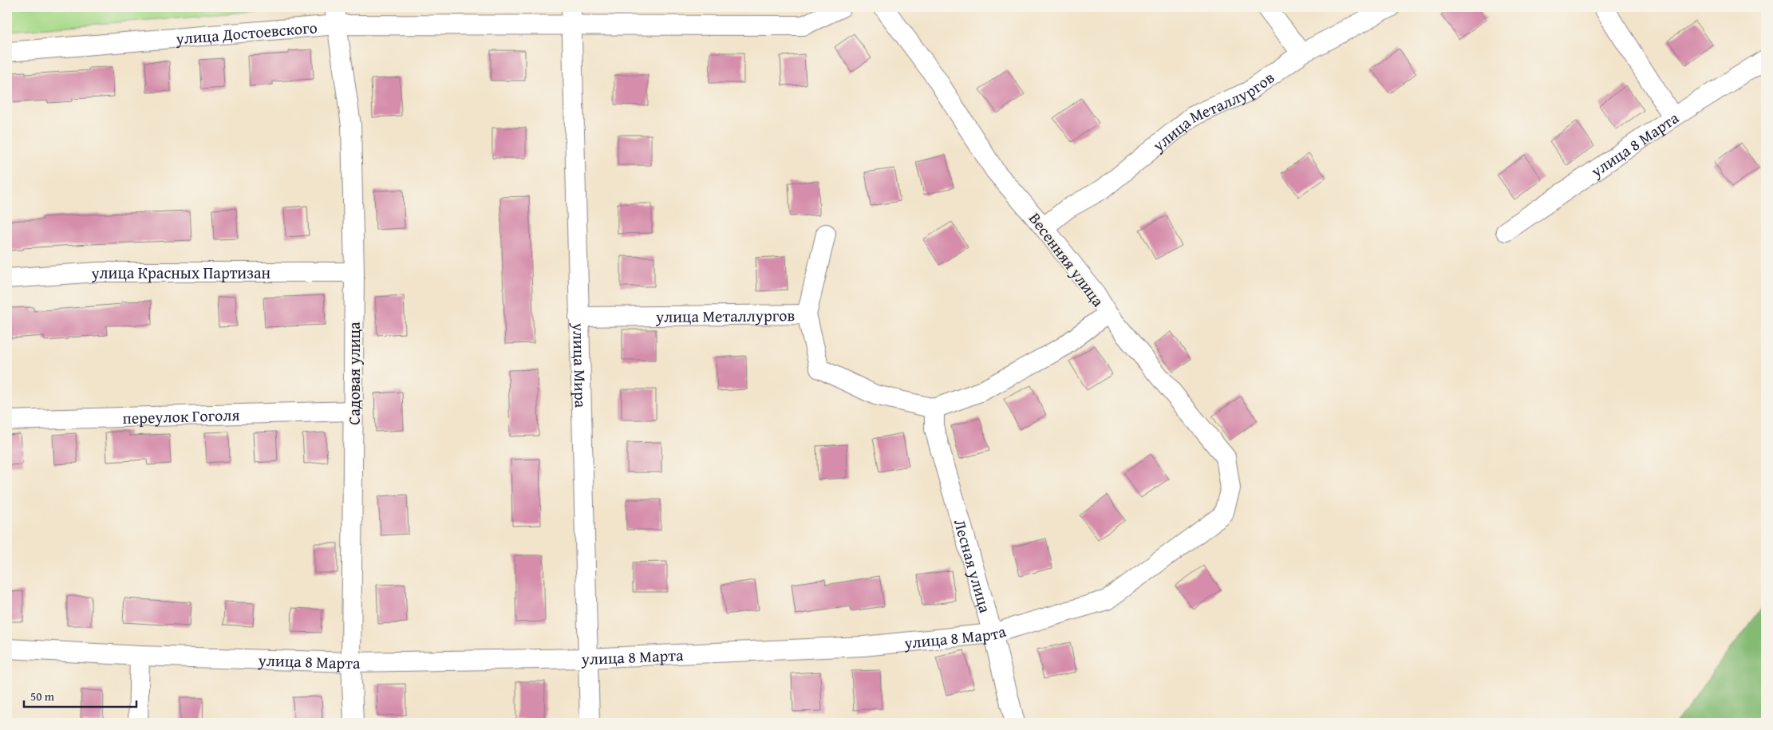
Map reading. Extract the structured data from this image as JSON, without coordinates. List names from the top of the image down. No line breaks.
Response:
{"streets":{"street":["улица Достоевского","улица Металлургов","улица 8 Марта","Весенняя улица","улица Красных Партизан","улица Мира","Садовая улица","переулок Гоголя","Лесная улица"]},"crossings":[["улица Достоевского","улица Мира"],["улица Достоевского","Садовая улица"],["улица Металлургов","Весенняя улица"],["улица Металлургов","улица Мира"],["улица Металлургов","Лесная улица"],["улица 8 Марта","Весенняя улица"],["улица 8 Марта","улица Мира"],["улица 8 Марта","Садовая улица"],["улица 8 Марта","Лесная улица"],["улица Красных Партизан","Садовая улица"],["Садовая улица","переулок Гоголя"]],"scale_bar":"50 m"}
